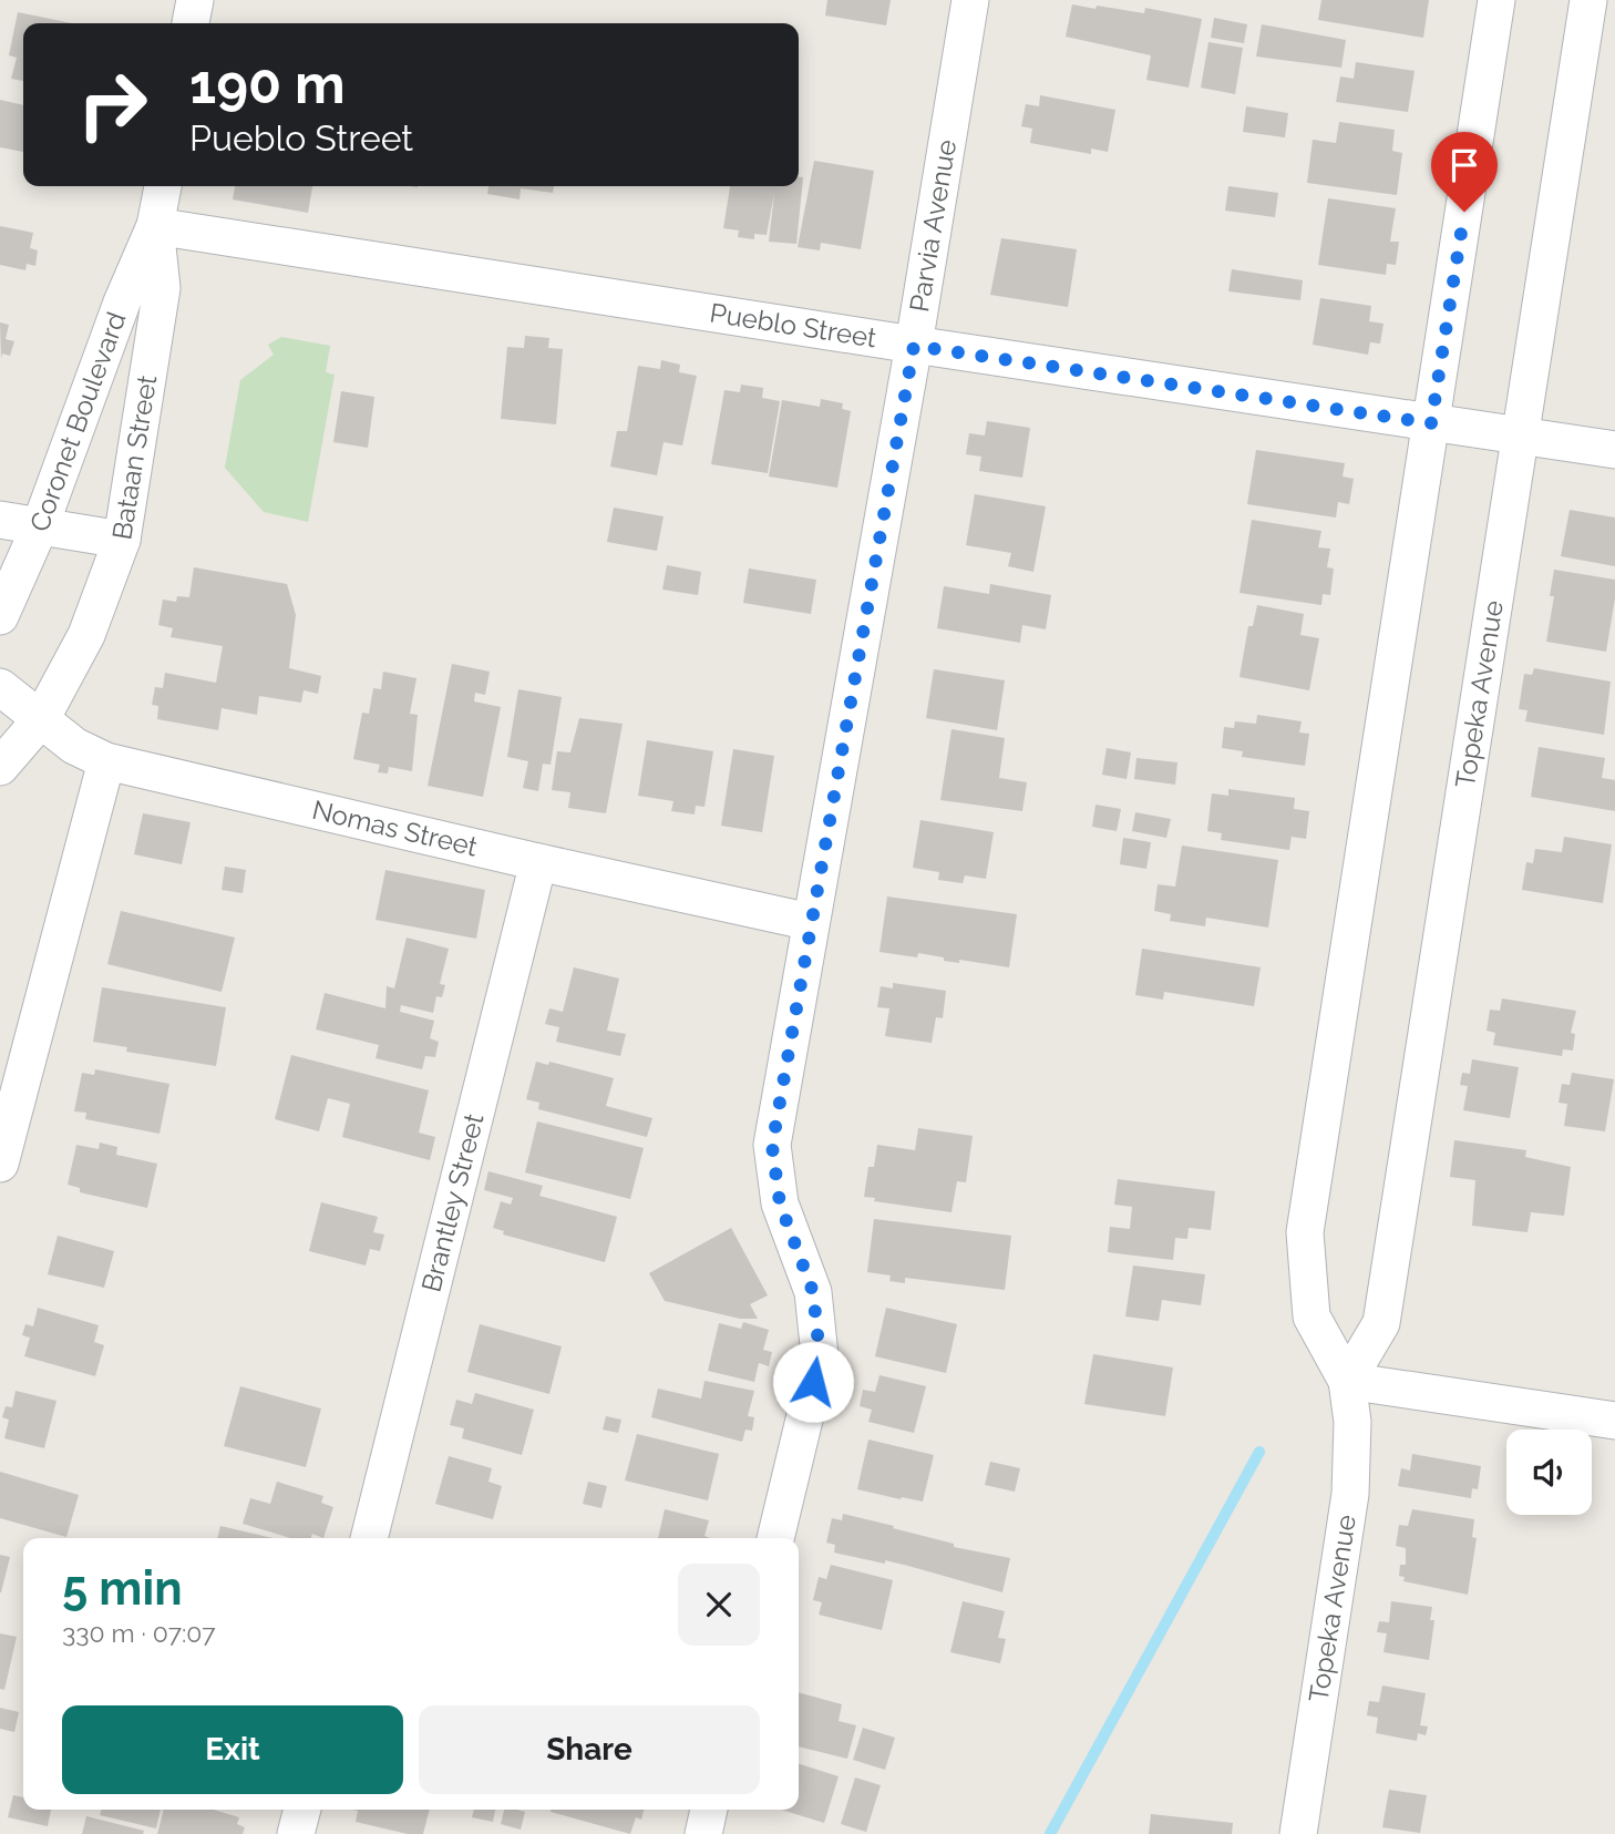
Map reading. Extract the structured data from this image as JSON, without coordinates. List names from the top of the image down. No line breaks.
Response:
{"streets":{"street":["Parvia Avenue","Pueblo Street","Coronet Boulevard","Bataan Street","Topeka Avenue","Nomas Street","Brantley Street"]},"crossings":[["Parvia Avenue","Pueblo Street"],["Parvia Avenue","Nomas Street"],["Pueblo Street","Coronet Boulevard"],["Pueblo Street","Bataan Street"],["Pueblo Street","Topeka Avenue"],["Coronet Boulevard","Bataan Street"],["Bataan Street","Nomas Street"],["Nomas Street","Brantley Street"]],"page":{"turn":["190 m","Pueblo Street"],"heading":["5 min","330 m · 07:07"],"buttons":["Exit","Share"]}}
